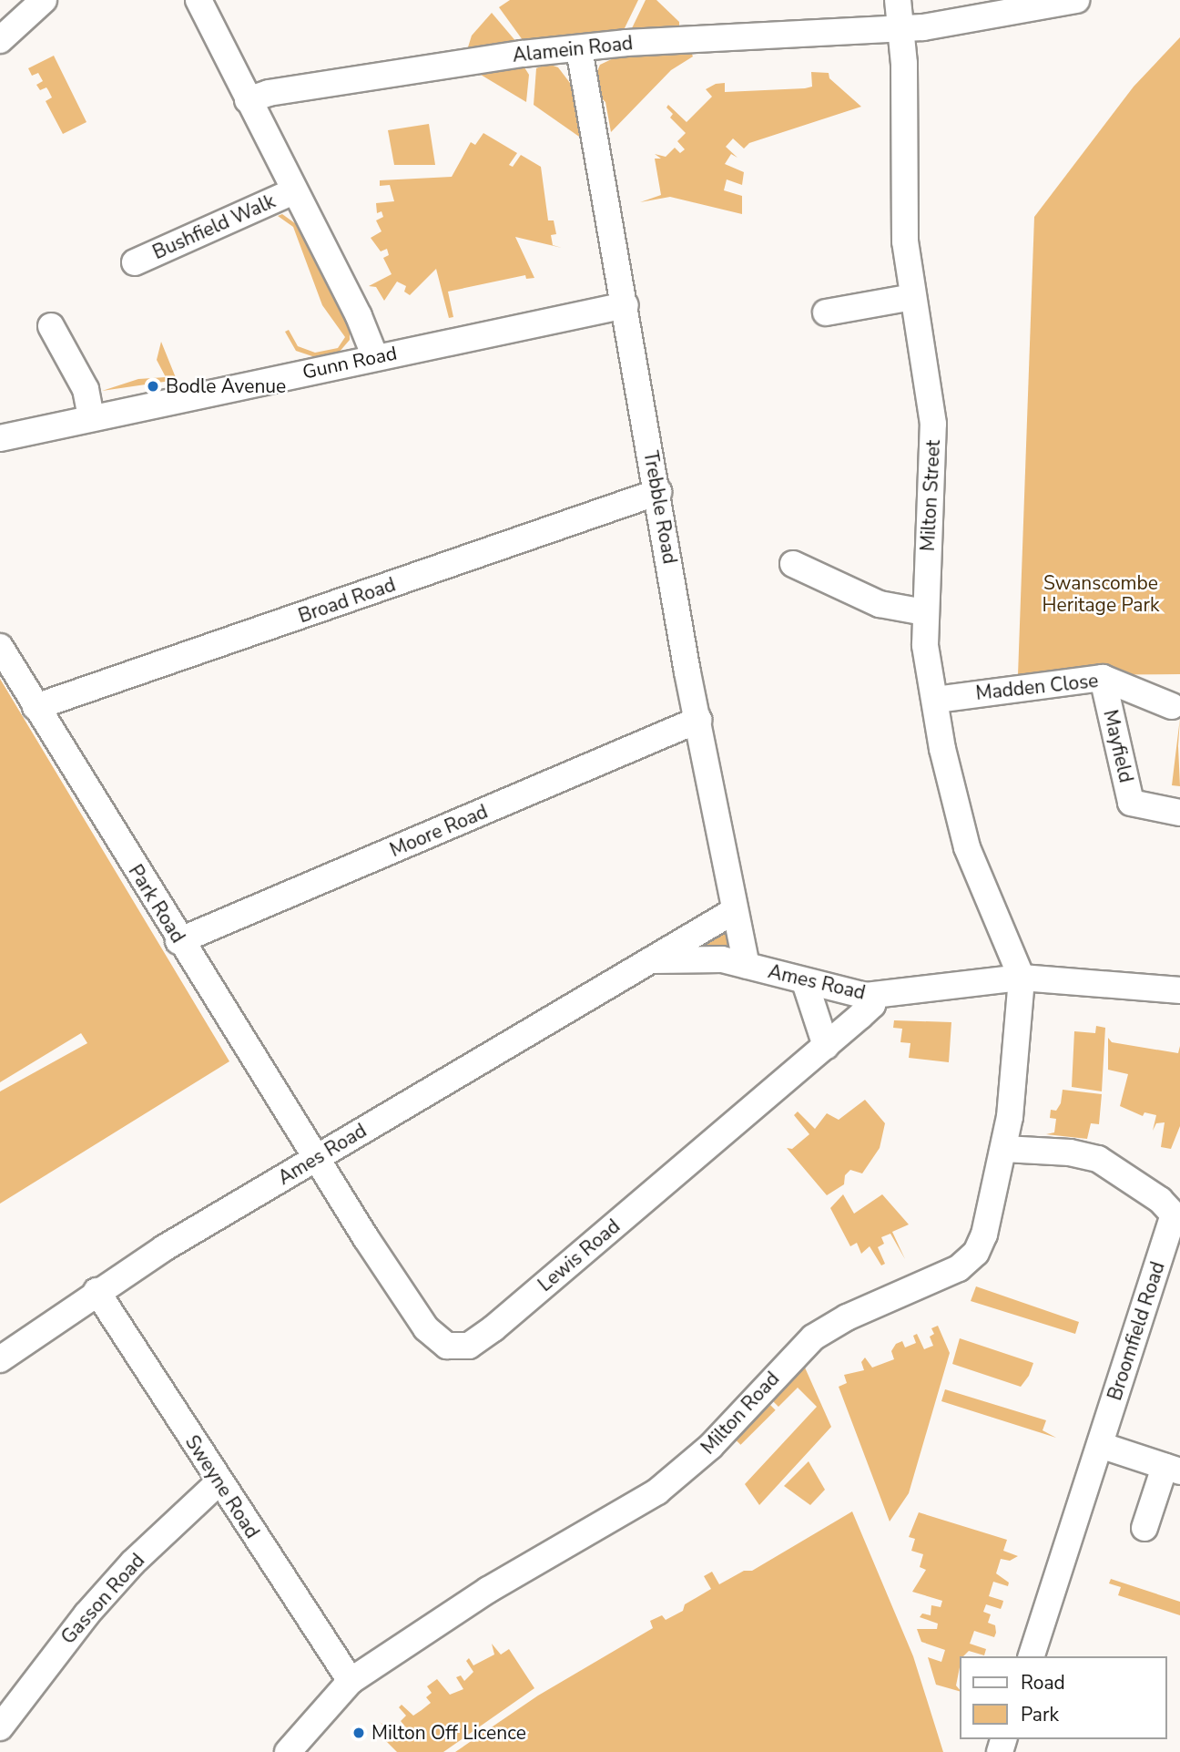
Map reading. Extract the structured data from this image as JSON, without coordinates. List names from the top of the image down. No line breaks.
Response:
{"streets":{"street":["Alamein Road","Bushfield Walk","Gunn Road","Milton Street","Trebble Road","Broad Road","Madden Close","Mayfield","Moore Road","Park Road","Ames Road","Lewis Road","Broomfield Road","Milton Road","Sweyne Road","Gasson Road"]},"crossings":[["Alamein Road","Milton Street"],["Alamein Road","Trebble Road"],["Gunn Road","Trebble Road"],["Milton Street","Madden Close"],["Milton Street","Ames Road"],["Milton Street","Milton Road"],["Trebble Road","Broad Road"],["Trebble Road","Moore Road"],["Trebble Road","Ames Road"],["Broad Road","Park Road"],["Madden Close","Mayfield"],["Moore Road","Park Road"],["Park Road","Ames Road"],["Park Road","Lewis Road"],["Ames Road","Lewis Road"],["Ames Road","Milton Road"],["Ames Road","Sweyne Road"],["Broomfield Road","Milton Road"],["Milton Road","Sweyne Road"],["Sweyne Road","Gasson Road"]],"parks":["Swanscombe Heritage Park"],"places":["Bodle Avenue","Milton Off Licence"],"legend":["Road","Park"]}
